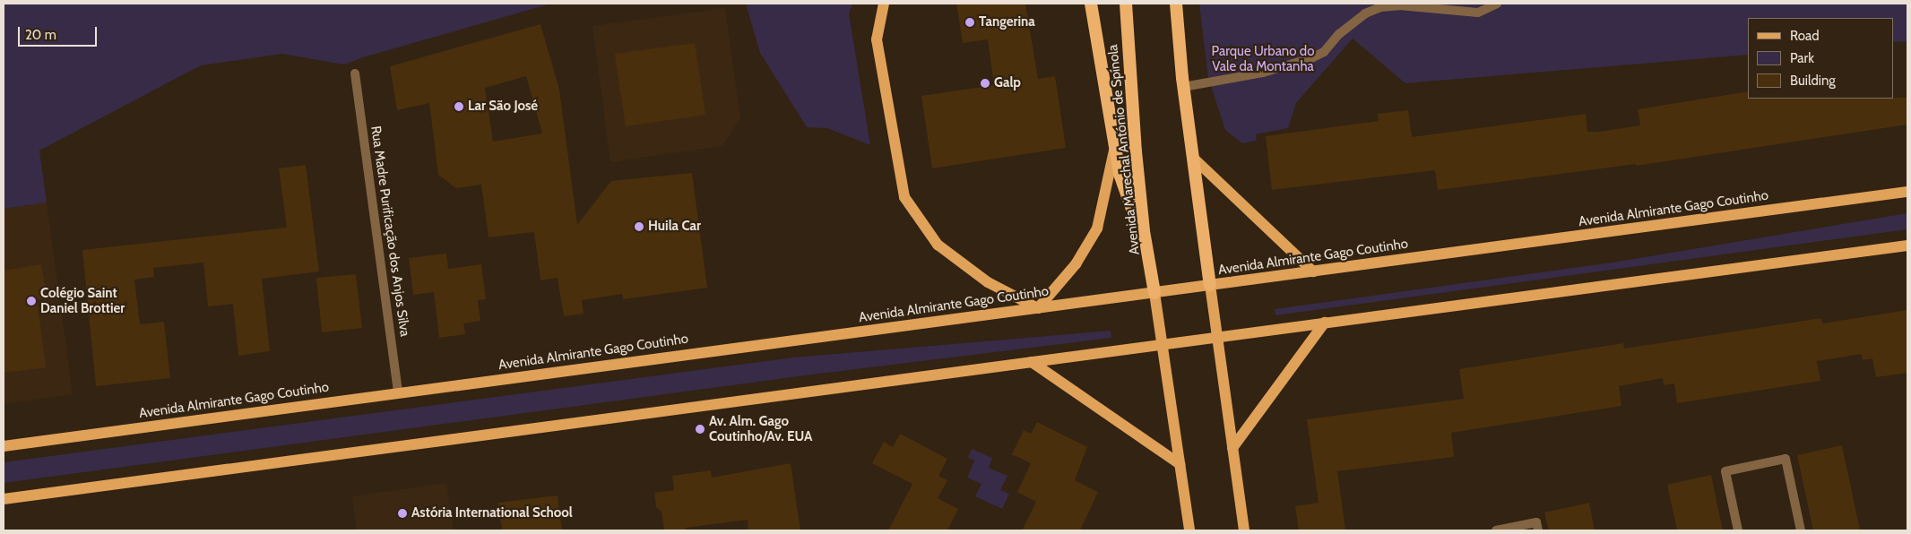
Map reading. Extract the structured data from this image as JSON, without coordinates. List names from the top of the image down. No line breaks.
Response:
{"streets":{"highway":["Avenida Marechal António de Spínola"],"main road":["Avenida Almirante Gago Coutinho"],"street":["Rua Madre Purificação dos Anjos Silva"]},"crossings":[["Avenida Marechal António de Spínola","Avenida Almirante Gago Coutinho"],["Avenida Almirante Gago Coutinho","Rua Madre Purificação dos Anjos Silva"]],"parks":["Parque Urbano do Vale da Montanha"],"places":["Tangerina","Galp","Lar São José","Huila Car","Colégio Saint Daniel Brottier","Av. Alm. Gago Coutinho/Av. EUA","Astória International School"],"legend":["Road","Park","Building"],"scale_bar":"20 m"}
